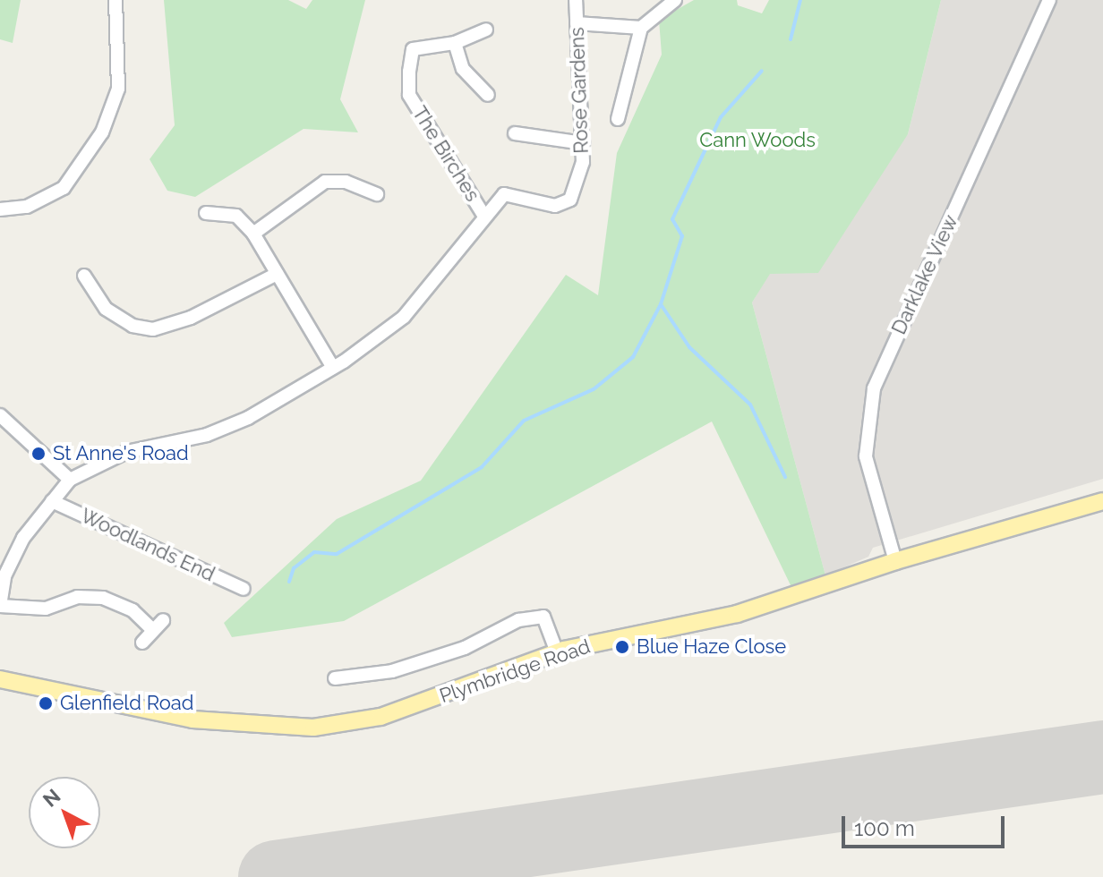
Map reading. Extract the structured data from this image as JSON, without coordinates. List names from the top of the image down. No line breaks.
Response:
{"streets":{"main road":["Plymbridge Road"],"street":["Rose Gardens","The Birches","Darklake View","Woodlands End"]},"crossings":[["Rose Gardens","The Birches"],["Darklake View","Plymbridge Road"]],"parks":["Cann Woods"],"places":["St Anne's Road","Blue Haze Close","Glenfield Road"],"scale_bar":"100 m","north":"top left"}
